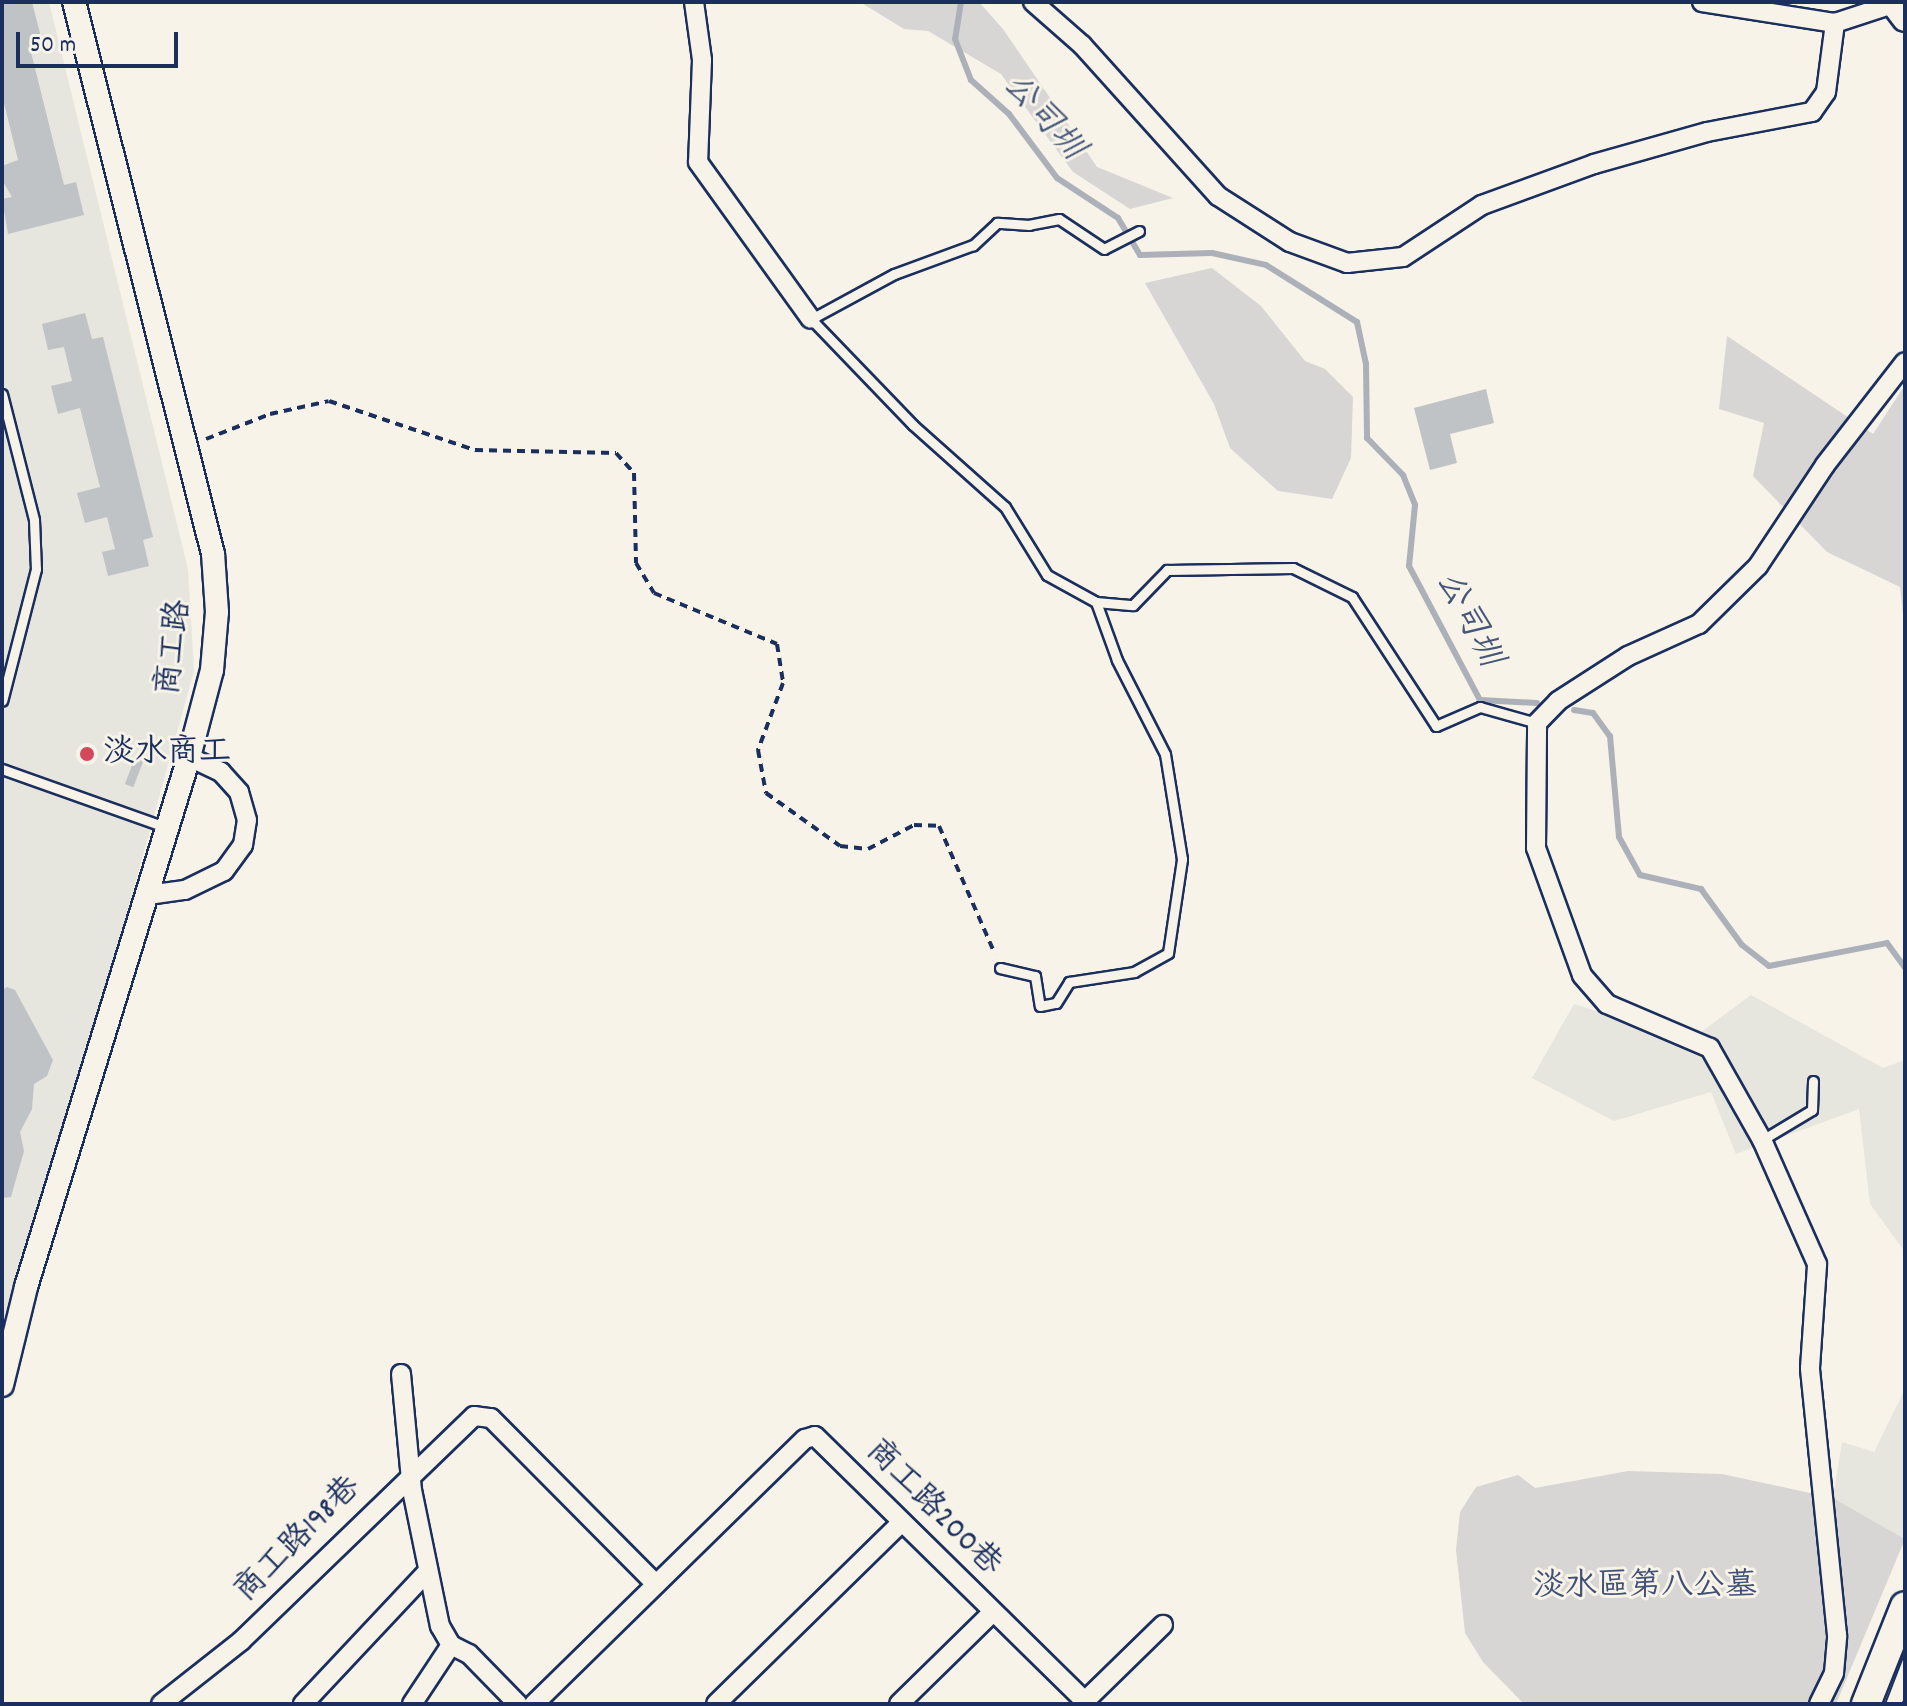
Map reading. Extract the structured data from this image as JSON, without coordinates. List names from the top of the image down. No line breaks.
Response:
{"streets":{"street":["商工路","商工路200巷","商工路198巷"]},"crossings":[["商工路200巷","商工路198巷"]],"water":["公司圳"],"parks":["淡水區第八公墓"],"places":["淡水商工"],"scale_bar":"50 m"}
